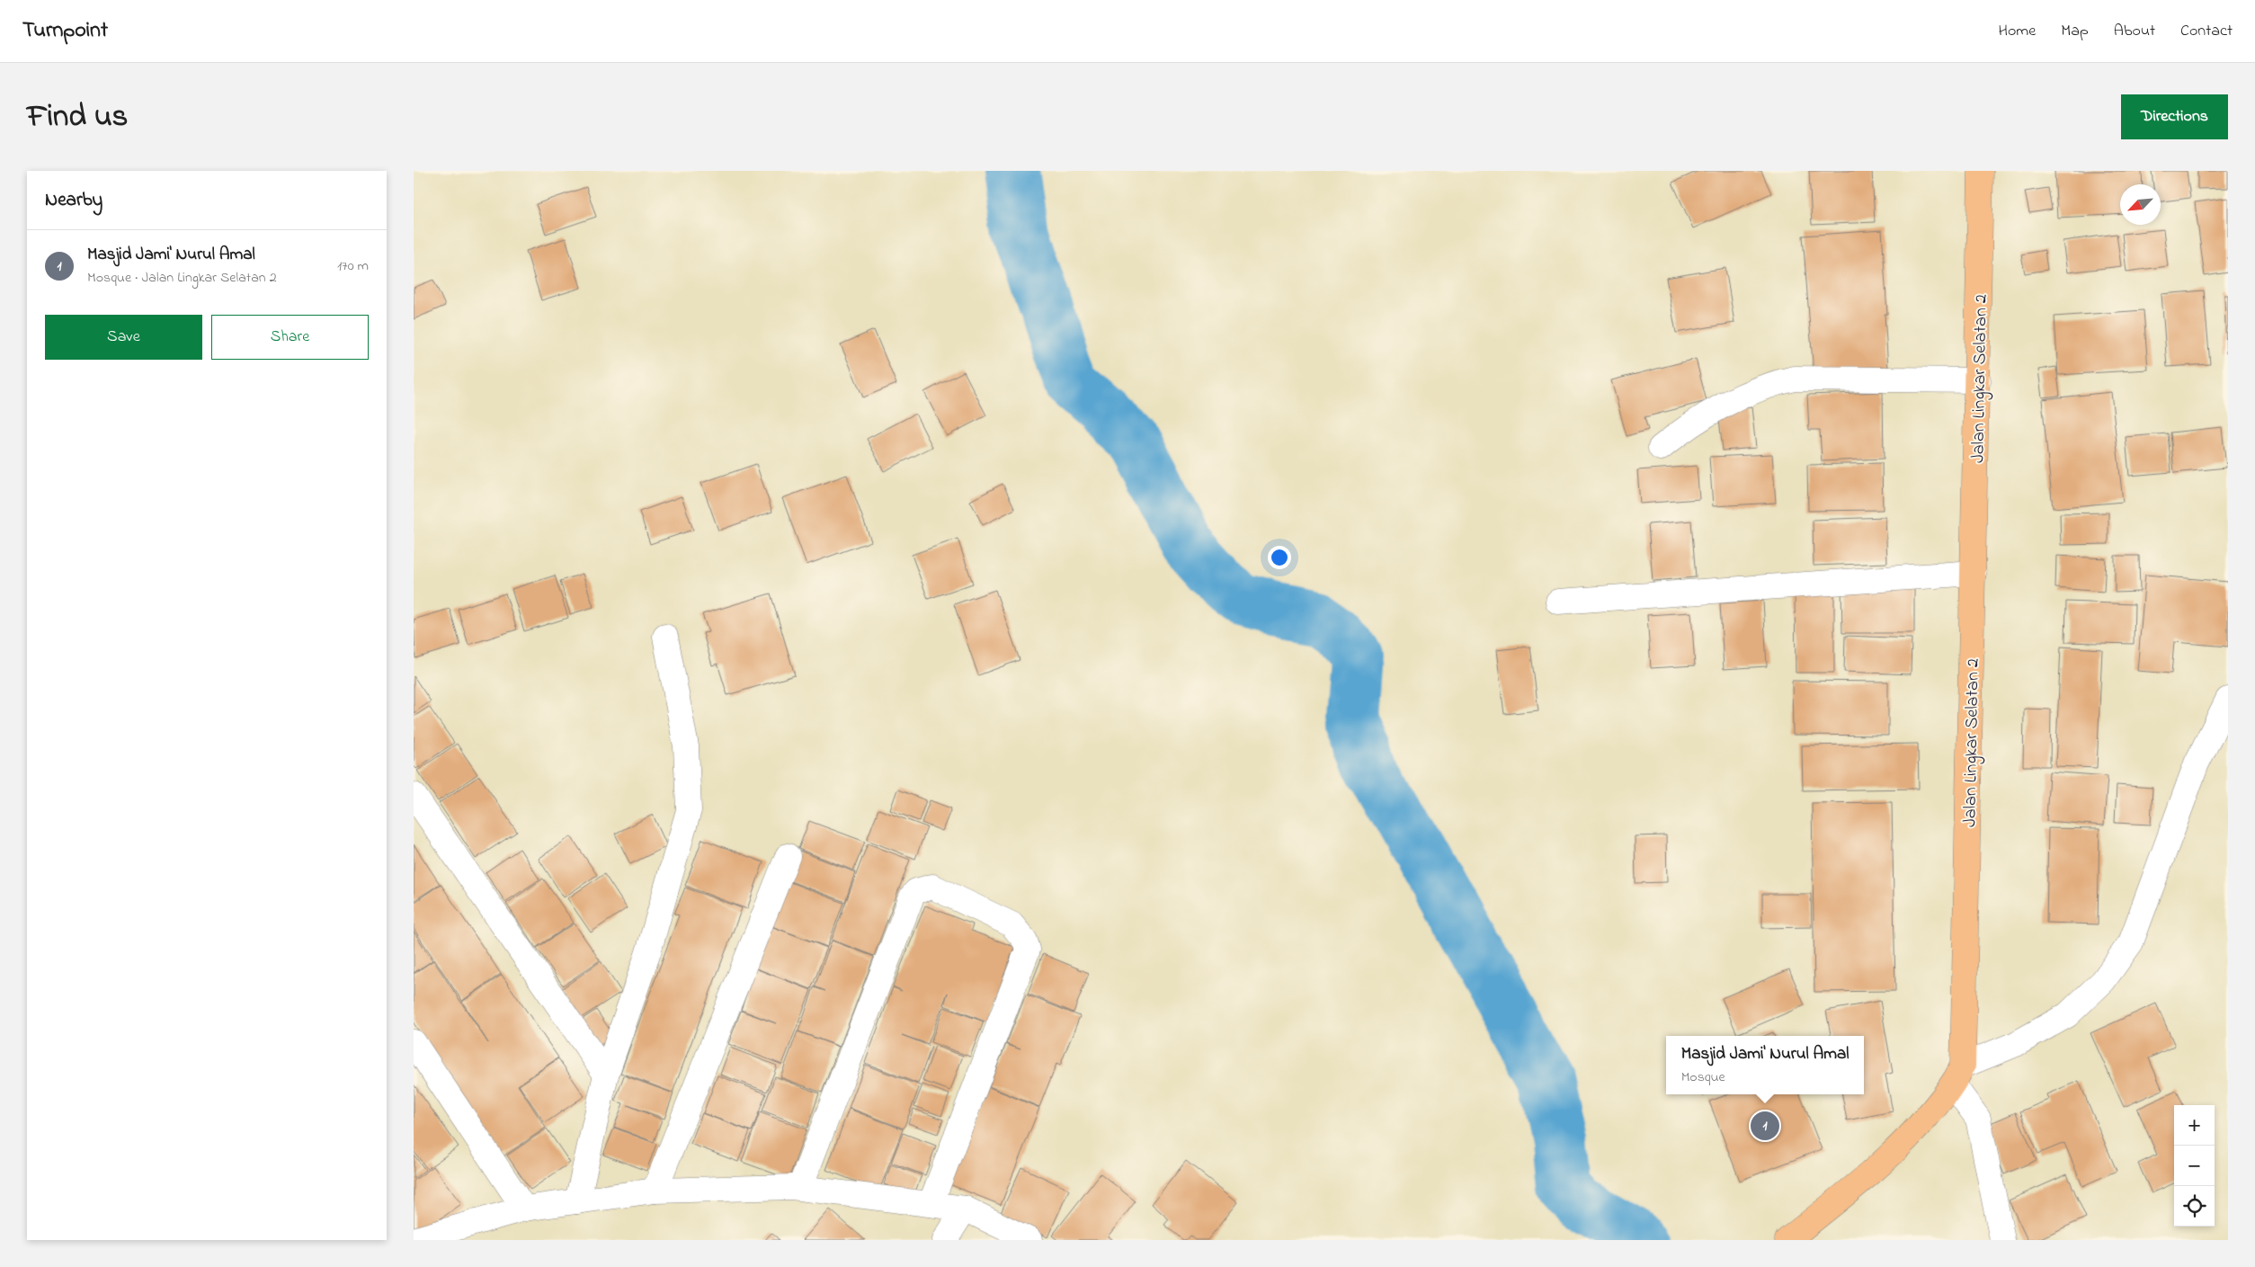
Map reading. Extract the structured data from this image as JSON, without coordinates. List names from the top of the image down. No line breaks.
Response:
{"streets":{"highway":["Jalan Lingkar Selatan 2"]},"north":"bottom left","page":{"header":"Turnpoint","nav":["Home","Map","About","Contact"],"title":"Find us","buttons":["Directions",["Save","Share"]],"heading":"Nearby","list":[{"mark":"1","name":"Masjid Jami' Nurul Amal","note":"Mosque · Jalan Lingkar Selatan 2","value":"170 m"}],"popup":["Masjid Jami' Nurul Amal","Mosque"],"map_buttons":["+","−"],"pins":"1"}}
